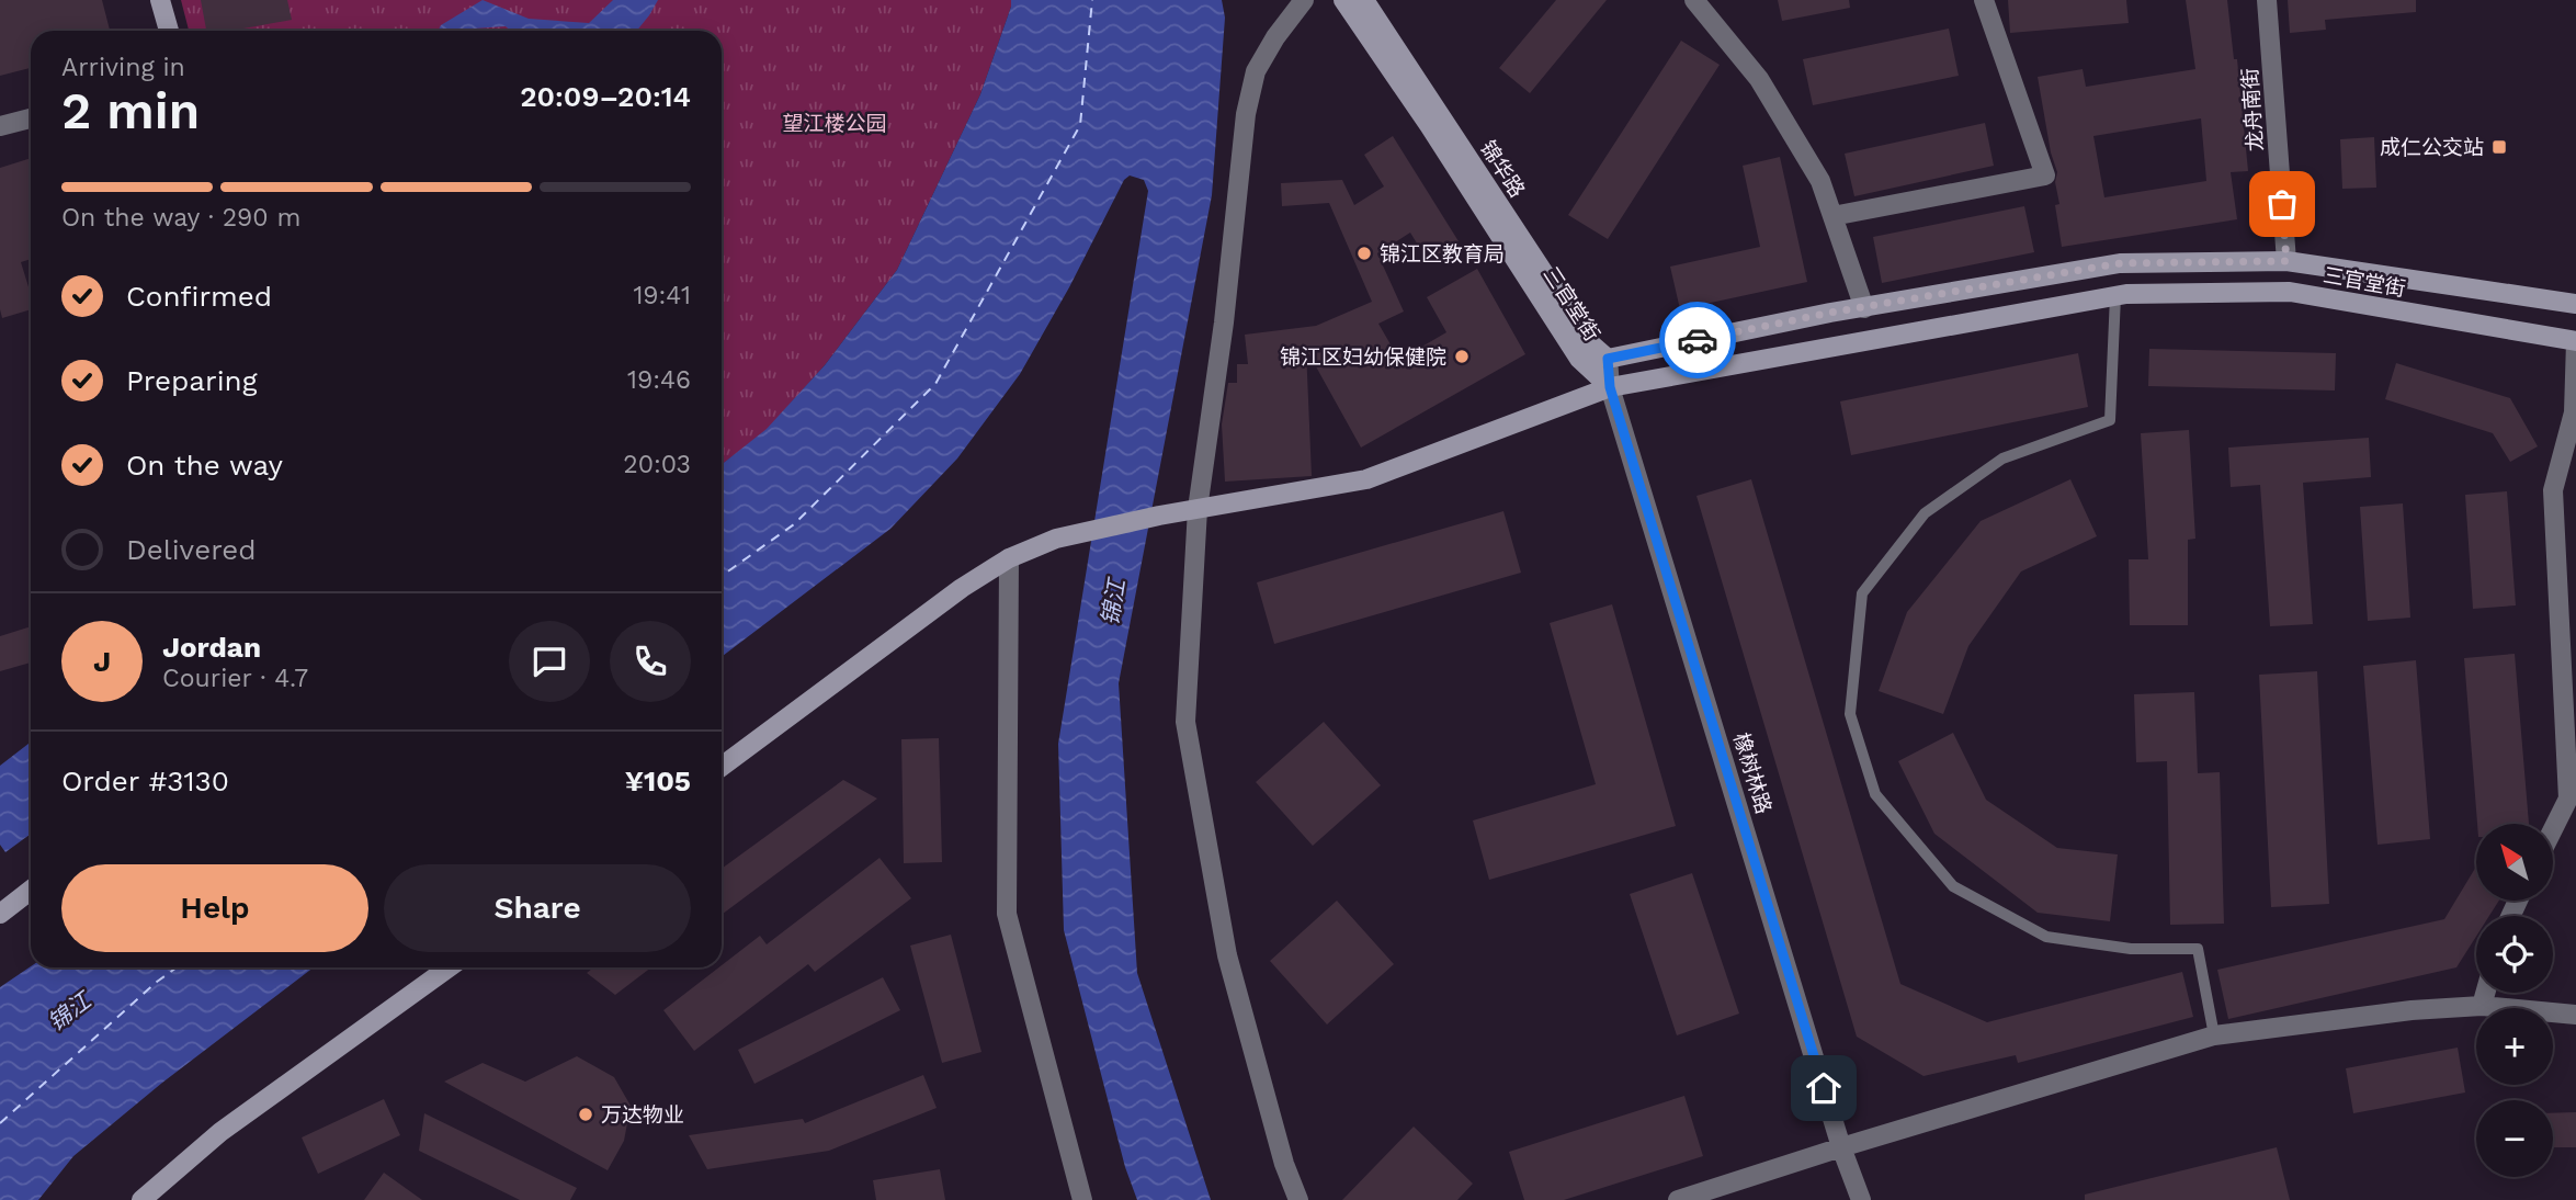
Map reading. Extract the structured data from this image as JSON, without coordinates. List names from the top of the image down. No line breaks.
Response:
{"streets":{"main road":["锦华路","三官堂街"],"street":["龙舟南街","橡树林路"]},"crossings":[["龙舟南街","三官堂街"],["锦华路","三官堂街"],["锦华路","橡树林路"],["三官堂街","橡树林路"]],"water":["锦江"],"parks":["望江楼公园"],"places":{"transit":["成仁公交站"],"other":["锦江区教育局","锦江区妇幼保健院","万达物业"]},"north":"top left","page":{"heading":["2 min","Arriving in","20:09–20:14"],"panel":["Jordan","Courier · 4.7","Order #3130","¥105"],"bar":"On the way · 290 m","list":[["Confirmed","19:41"],["Preparing","19:46"],["On the way","20:03"],"Delivered"],"round":"J","map_buttons":["+","−"],"buttons":["Help","Share"]}}
